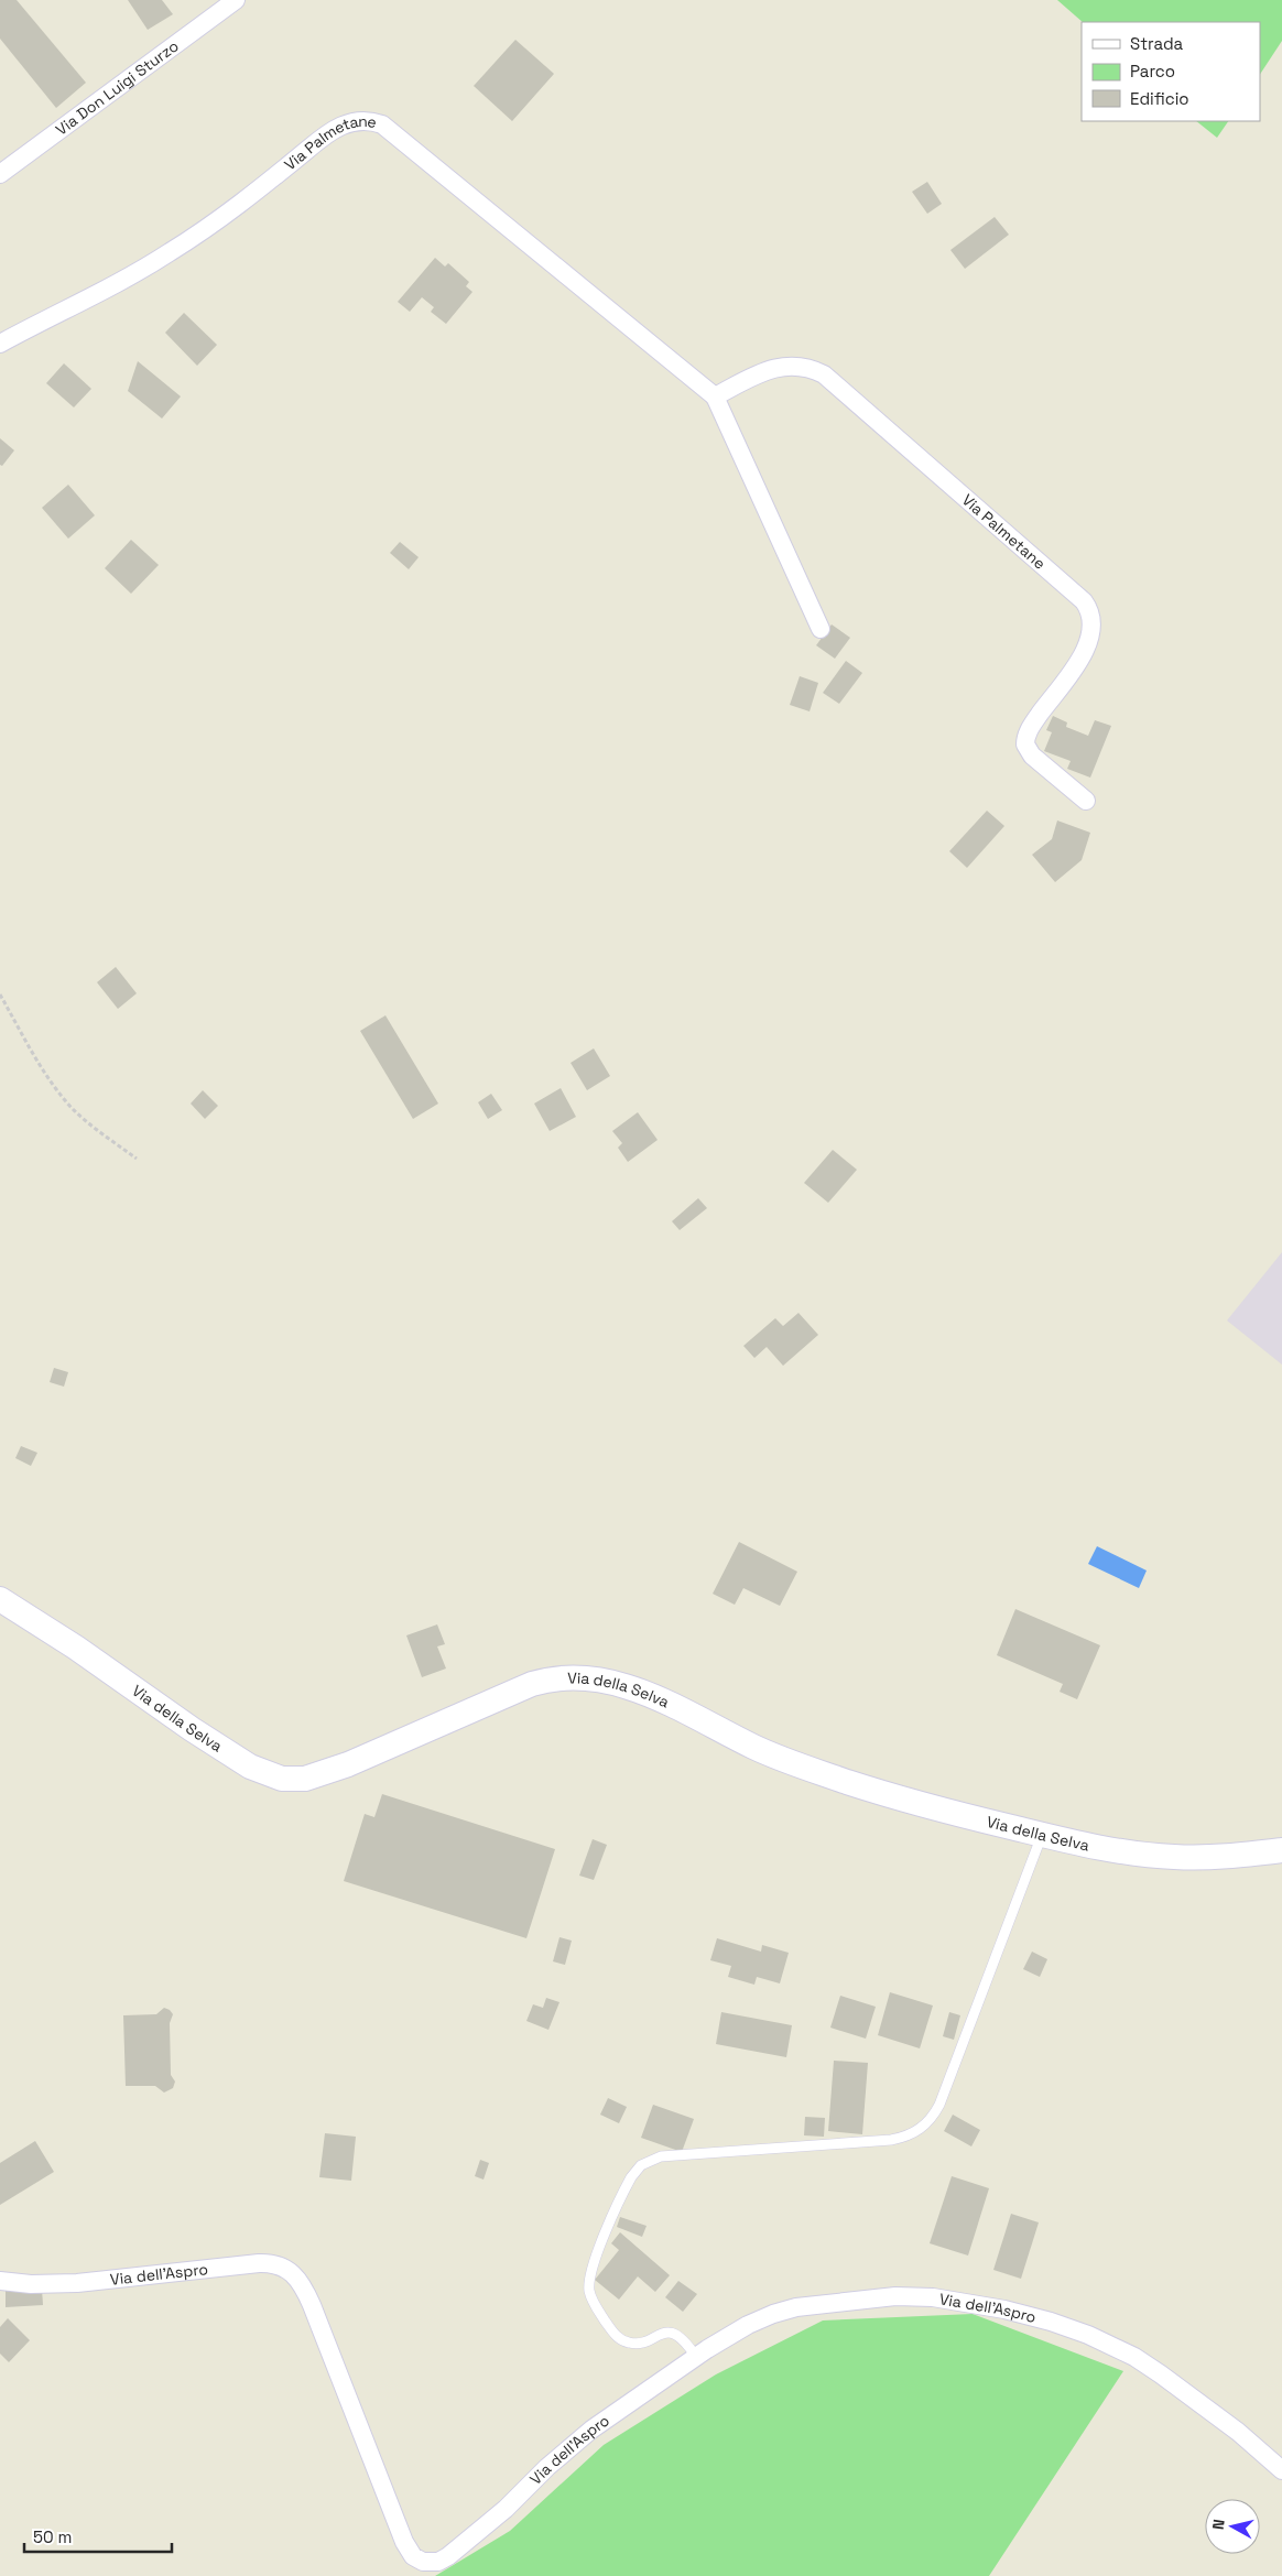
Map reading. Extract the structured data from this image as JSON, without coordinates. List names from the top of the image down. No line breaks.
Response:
{"streets":{"street":["Via Don Luigi Sturzo","Via Palmetane","Via della Selva","Via dell'Aspro"]},"legend":["Strada","Parco","Edificio"],"scale_bar":"50 m","north":"left"}
